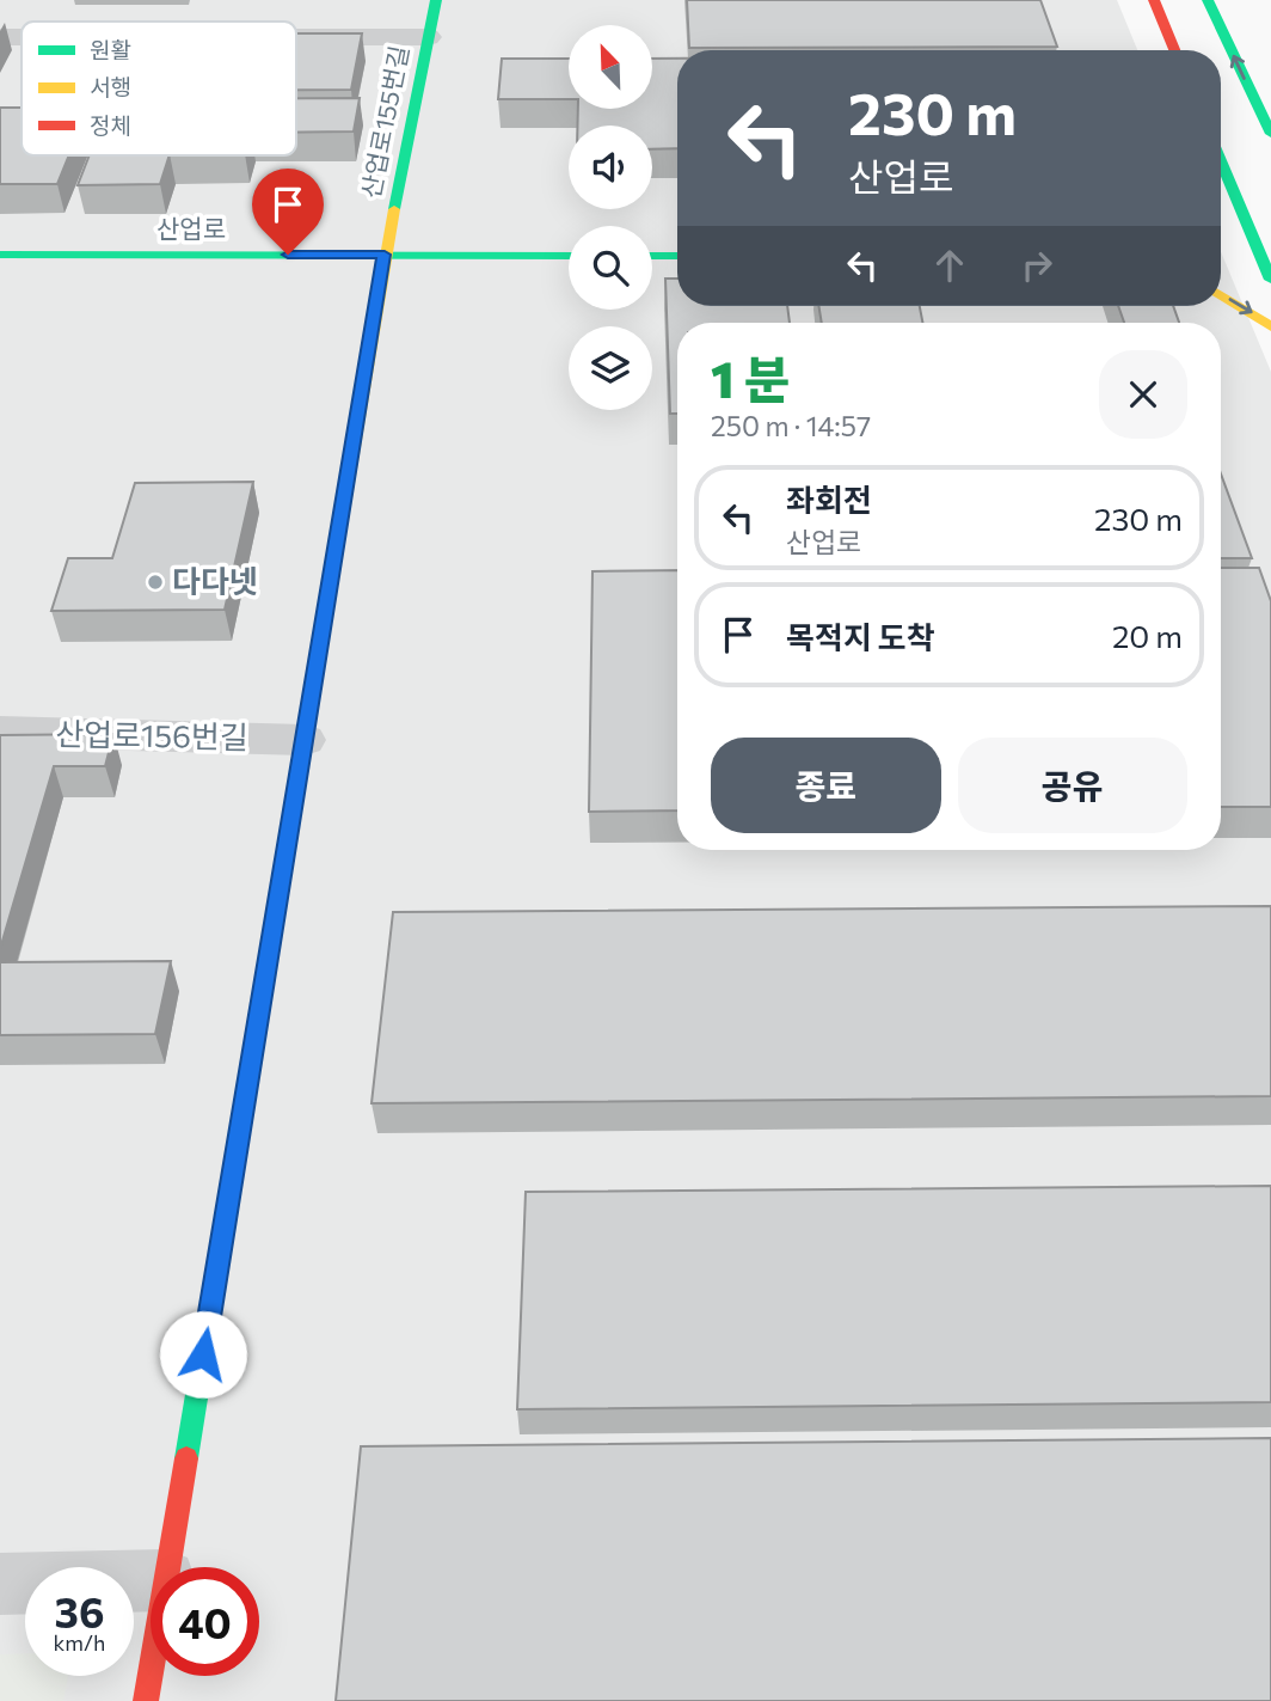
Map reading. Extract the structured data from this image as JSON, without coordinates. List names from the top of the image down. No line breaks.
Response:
{"streets":{"street":["산업로155번길","산업로","산업로156번길"]},"crossings":[["산업로155번길","산업로"]],"places":["다다넷"],"legend":["원활","서행","정체"],"north":"top left","page":{"turn":["230 m","산업로"],"heading":["1 분","250 m · 14:57"],"list":[{"name":"좌회전","note":"산업로","value":"230 m"},{"name":"목적지 도착","value":"20 m"}],"buttons":["종료","공유"],"speed":"36 km/h","limit":"40"}}
